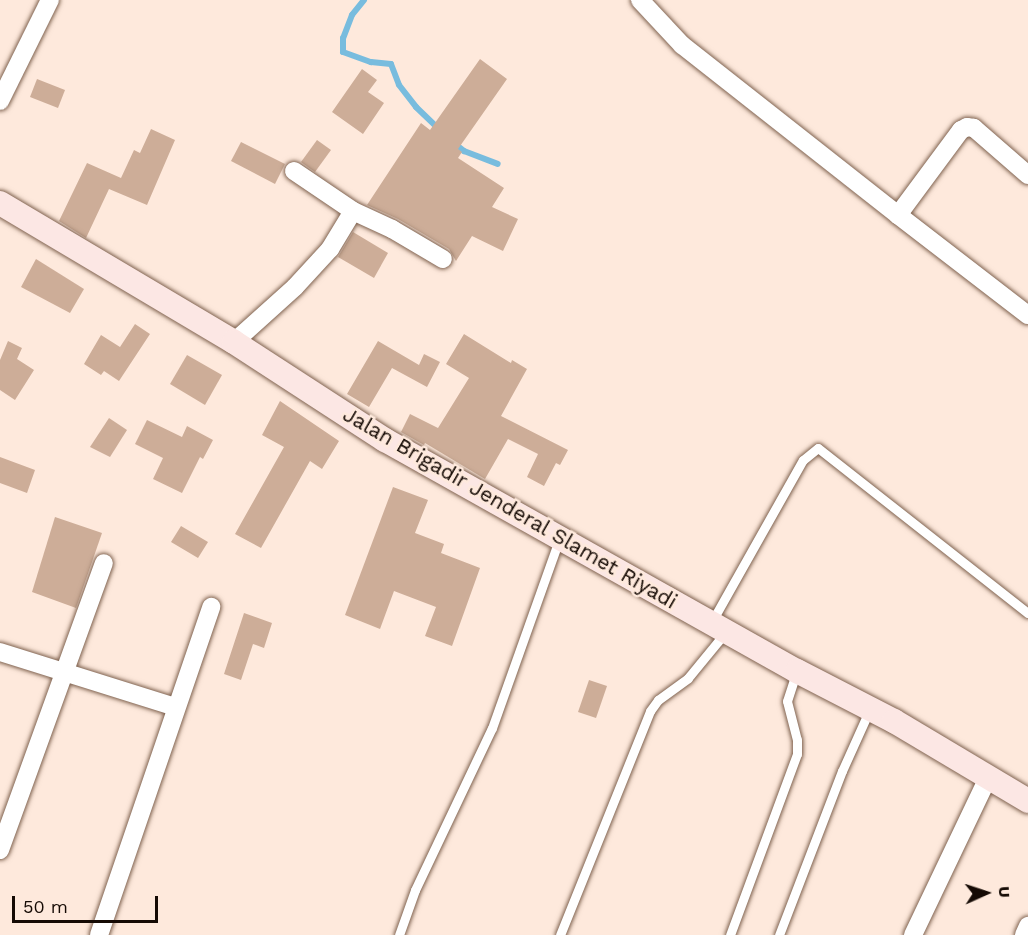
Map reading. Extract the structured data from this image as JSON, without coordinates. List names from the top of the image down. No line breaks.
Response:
{"streets":{"main road":["Jalan Brigadir Jenderal Slamet Riyadi"]},"scale_bar":"50 m","north":"right"}
